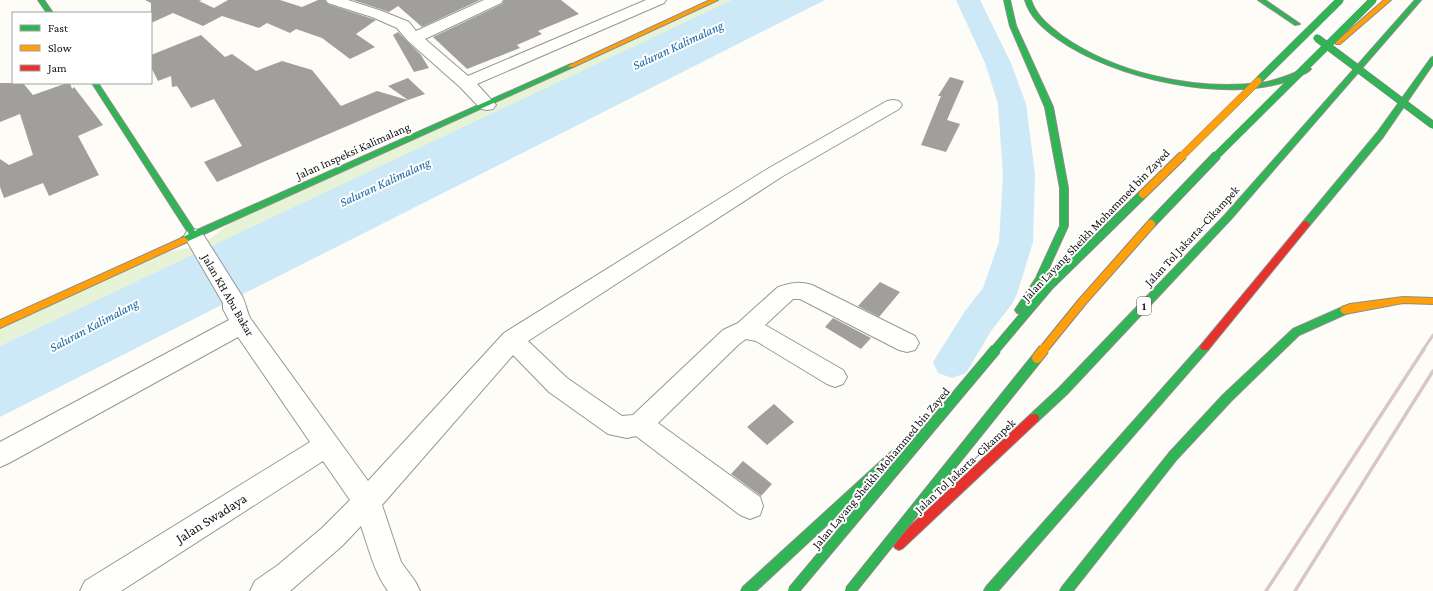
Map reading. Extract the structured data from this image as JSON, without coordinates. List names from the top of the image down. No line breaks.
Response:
{"streets":{"main road":["Jalan Inspeksi Kalimalang","Jalan Layang Sheikh Mohammed bin Zayed","Jalan Tol Jakarta–Cikampek","Jalan KH Abu Bakar","1"],"street":["Jalan Swadaya"]},"crossings":[["Jalan Inspeksi Kalimalang","Jalan KH Abu Bakar"],["Jalan Tol Jakarta–Cikampek","1"],["Jalan KH Abu Bakar","Jalan Swadaya"]],"water":["Saluran Kalimalang"],"legend":["Fast","Slow","Jam"]}
